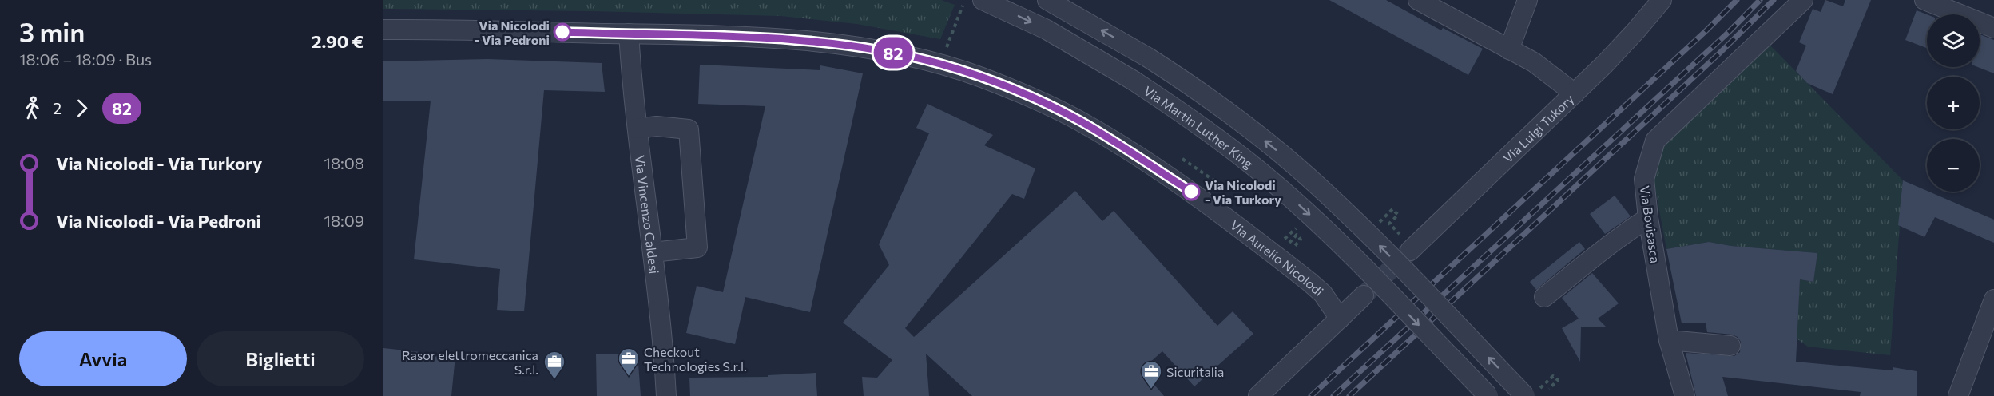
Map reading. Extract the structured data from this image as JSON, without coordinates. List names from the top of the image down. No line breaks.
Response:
{"streets":{"street":["Via Martin Luther King","Via Luigi Tukory","Via Vincenzo Caldesi","Via Bovisasca","Via Aurelio Nicolodi"]},"crossings":[["Via Vincenzo Caldesi","Via Aurelio Nicolodi"]],"places":{"other":["Via Nicolodi - Via Pedroni","Via Nicolodi - Via Turkory"],"office":["Checkout Technologies S.r.l.","Rasor elettromeccanica S.r.l.","Sicuritalia"]},"lines":["bus line 82"],"page":{"heading":["3 min","18:06 – 18:09 · Bus","2.90 €"],"on_map":"82","map_buttons":["+","−"],"legs":["2","82"],"list":[{"name":"Via Nicolodi - Via Turkory","value":"18:08"},{"name":"Via Nicolodi - Via Pedroni","value":"18:09"}],"buttons":["Avvia","Biglietti"]}}
